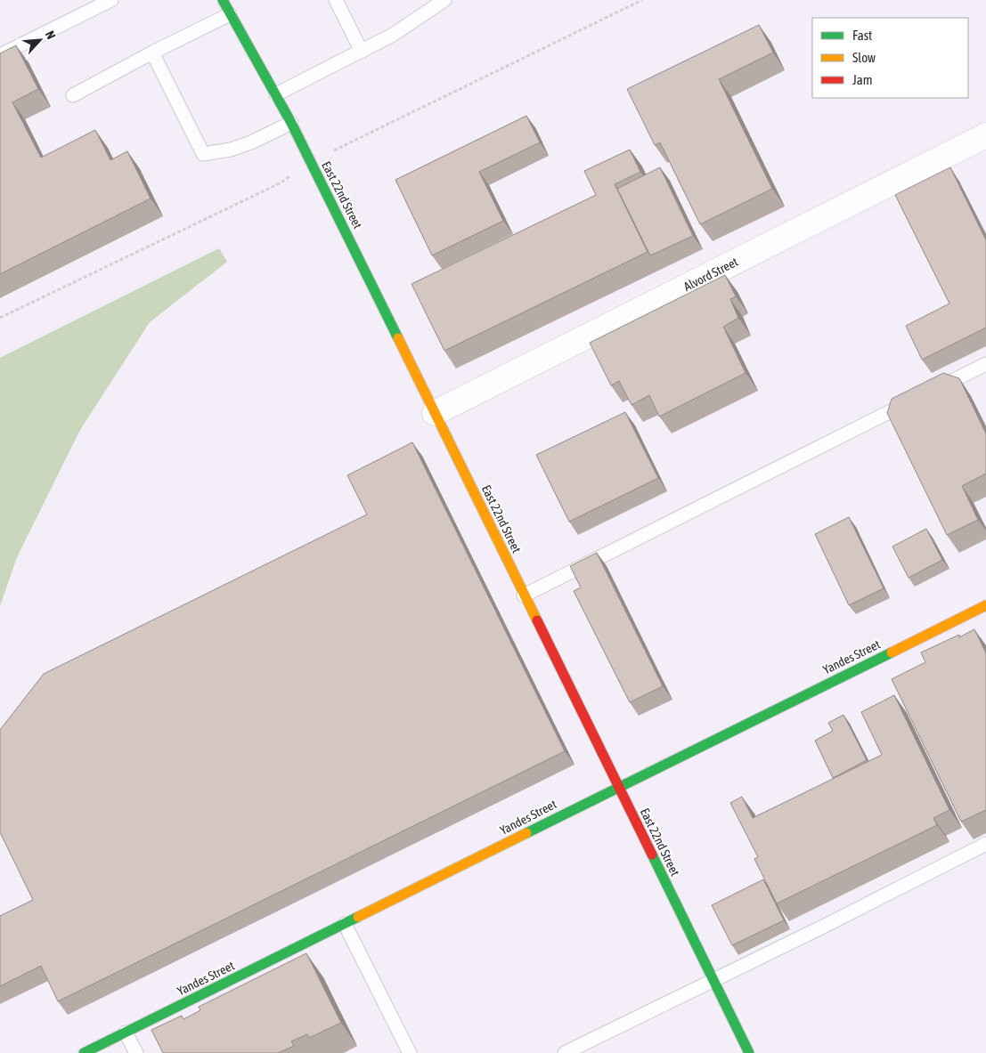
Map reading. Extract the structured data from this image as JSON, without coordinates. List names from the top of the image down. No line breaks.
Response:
{"streets":{"main road":["East 22nd Street","Yandes Street"],"street":["Alvord Street"]},"crossings":[["East 22nd Street","Alvord Street"],["East 22nd Street","Yandes Street"]],"legend":["Fast","Slow","Jam"],"north":"top right"}
